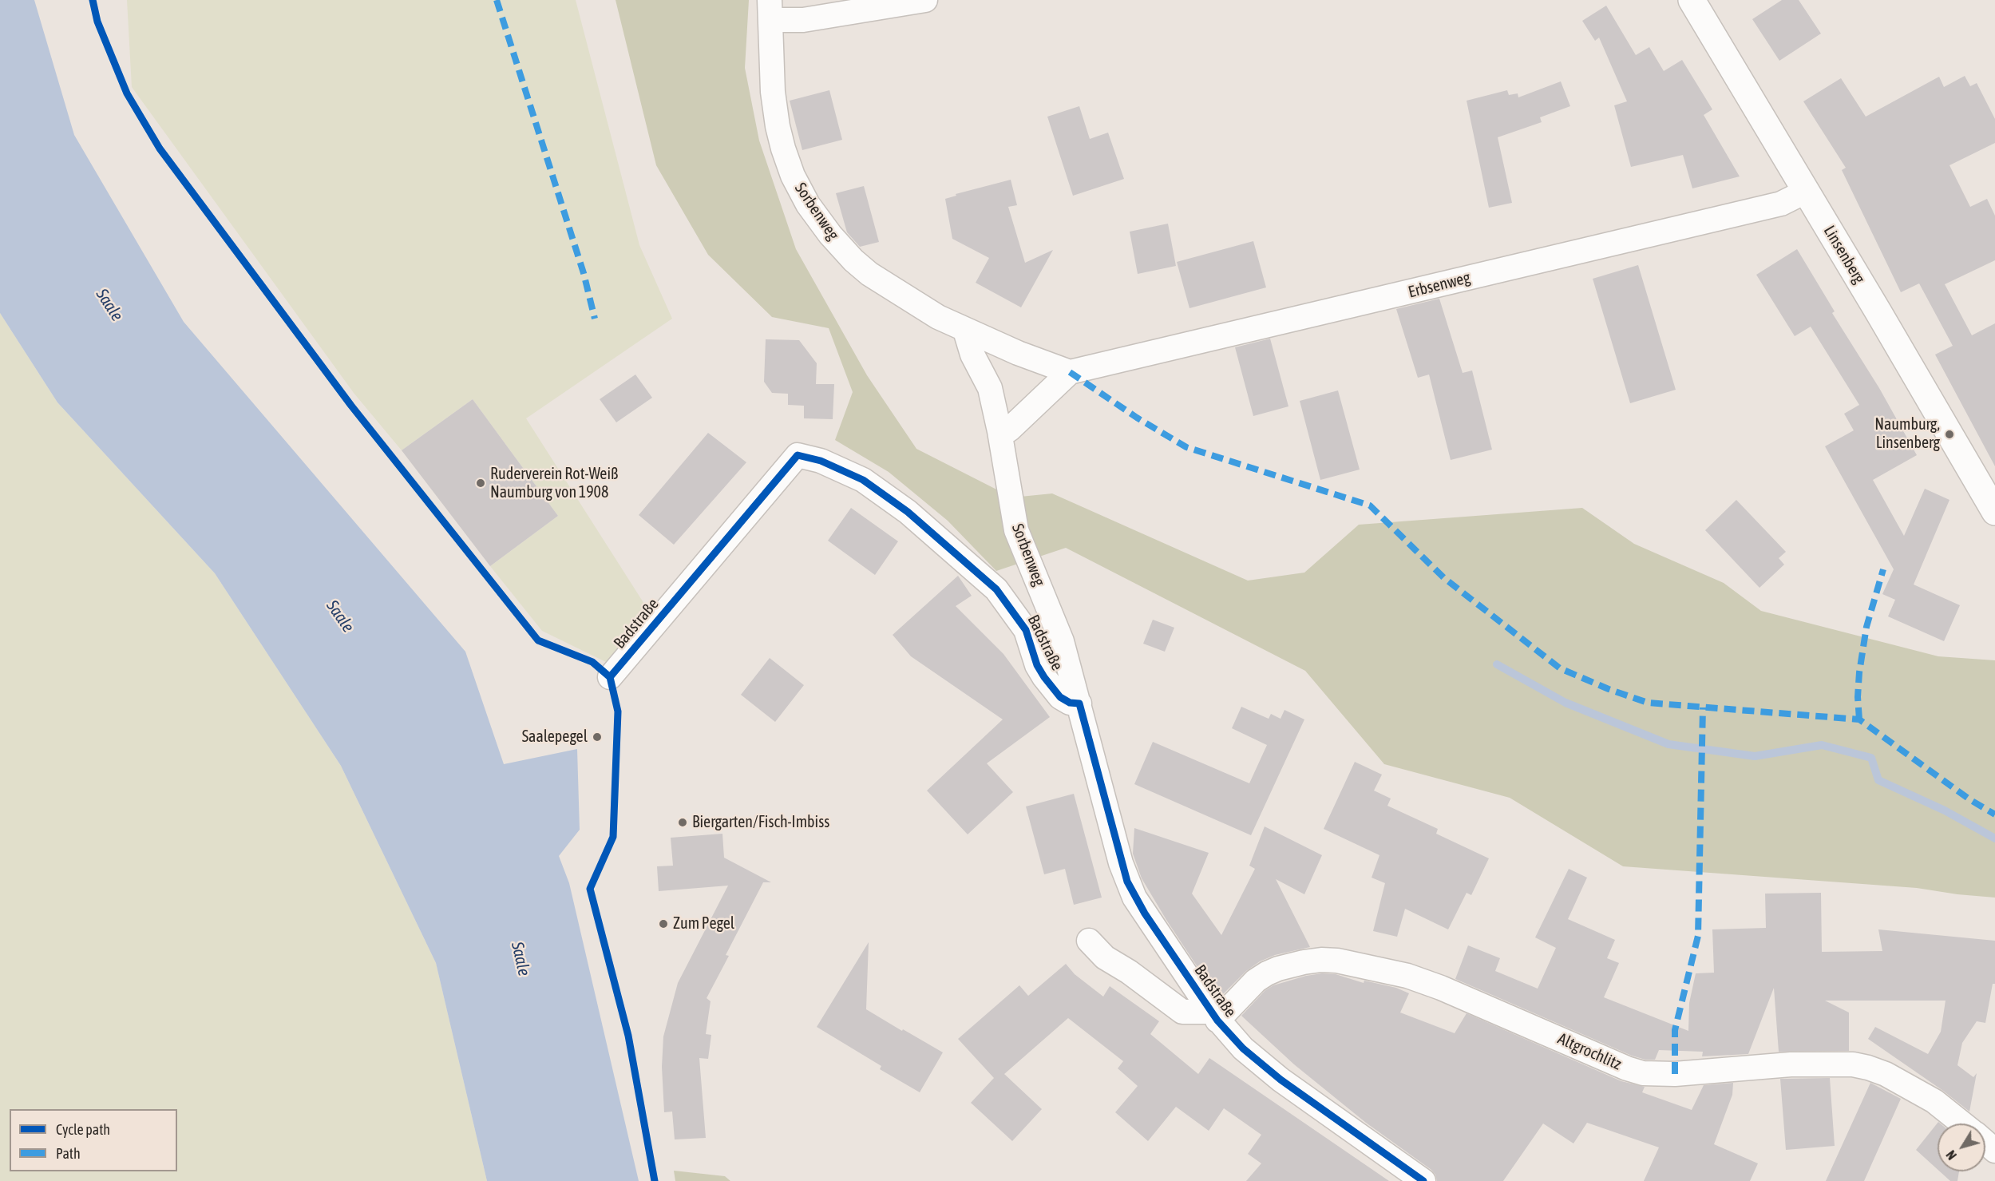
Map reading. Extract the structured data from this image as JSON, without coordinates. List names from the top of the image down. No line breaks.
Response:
{"streets":{"main road":["Linsenberg"],"street":["Sorbenweg","Erbsenweg","Badstraße","Altgrochlitz"]},"crossings":[["Sorbenweg","Erbsenweg"],["Sorbenweg","Badstraße"],["Linsenberg","Erbsenweg"],["Badstraße","Altgrochlitz"]],"water":["Saale"],"places":["Naumburg, Linsenberg","Ruderverein Rot-Weiß Naumburg von 1908","Saalepegel","Biergarten/Fisch-Imbiss","Zum Pegel"],"legend":["Cycle path","Path"],"north":"bottom left"}
